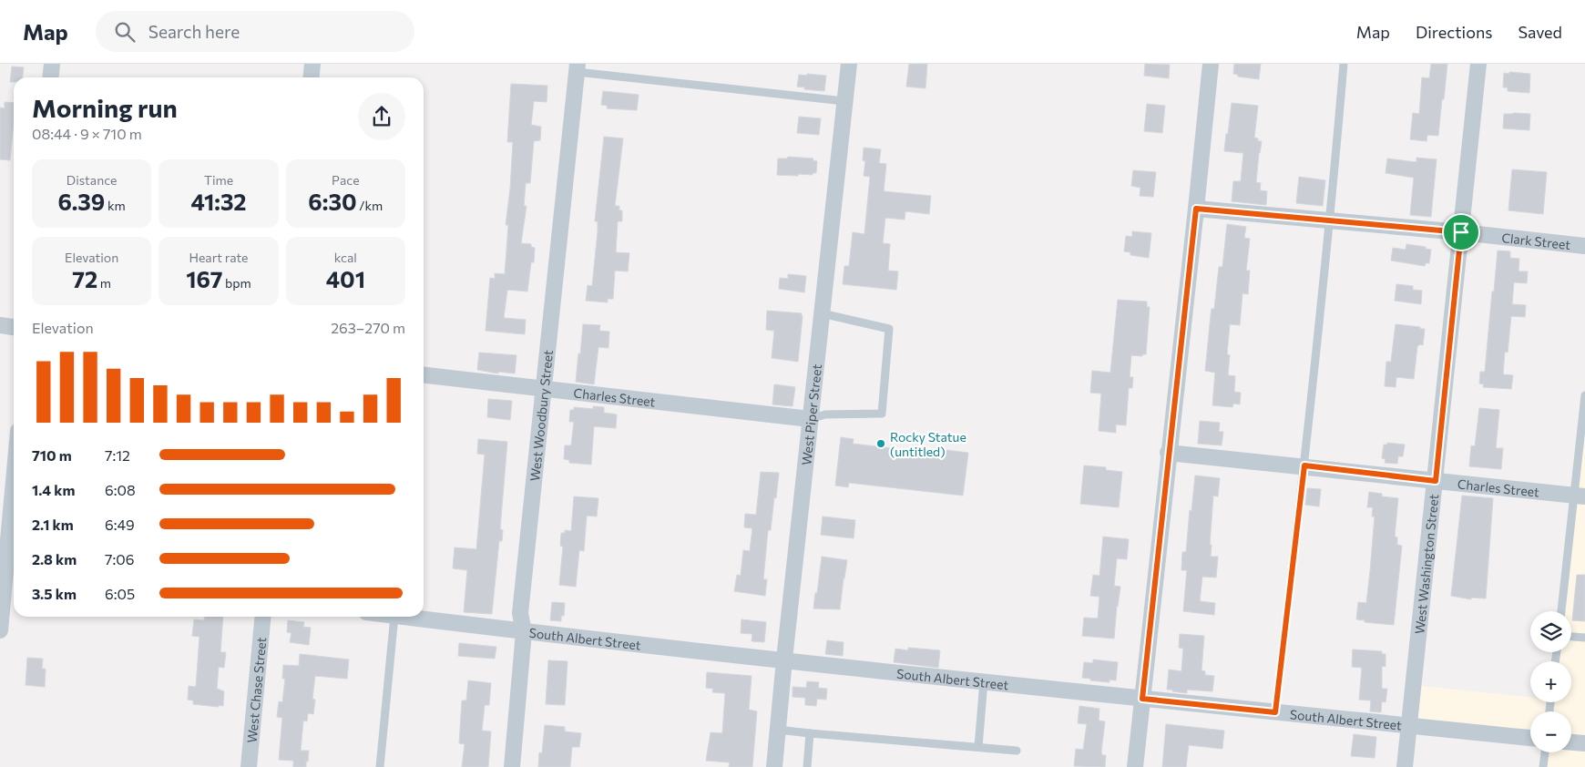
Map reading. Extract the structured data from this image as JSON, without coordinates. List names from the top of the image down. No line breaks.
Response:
{"streets":{"street":["Clark Street","Charles Street","West Woodbury Street","West Piper Street","West Washington Street","South Albert Street","West Chase Street"]},"crossings":[["Clark Street","West Washington Street"],["Charles Street","West Woodbury Street"],["Charles Street","West Piper Street"],["Charles Street","West Washington Street"],["West Woodbury Street","South Albert Street"],["West Piper Street","South Albert Street"],["West Washington Street","South Albert Street"]],"places":["Rocky Statue (untitled)"],"page":{"header":"Map","search":"Search here","nav":["Map","Directions","Saved"],"heading":["Morning run","08:44 · 9 × 710 m"],"stats":[["Distance","6.39 km"],["Time","41:32"],["Pace","6:30 /km"],["Elevation","72 m"],["Heart rate","167 bpm"],["kcal","401"]],"chart":["Elevation","263–270 m"],"list":[{"name":"710 m","note":"7:12"},{"name":"1.4 km","note":"6:08"},{"name":"2.1 km","note":"6:49"},{"name":"2.8 km","note":"7:06"},{"name":"3.5 km","note":"6:05"}],"map_buttons":["+","−"]}}
